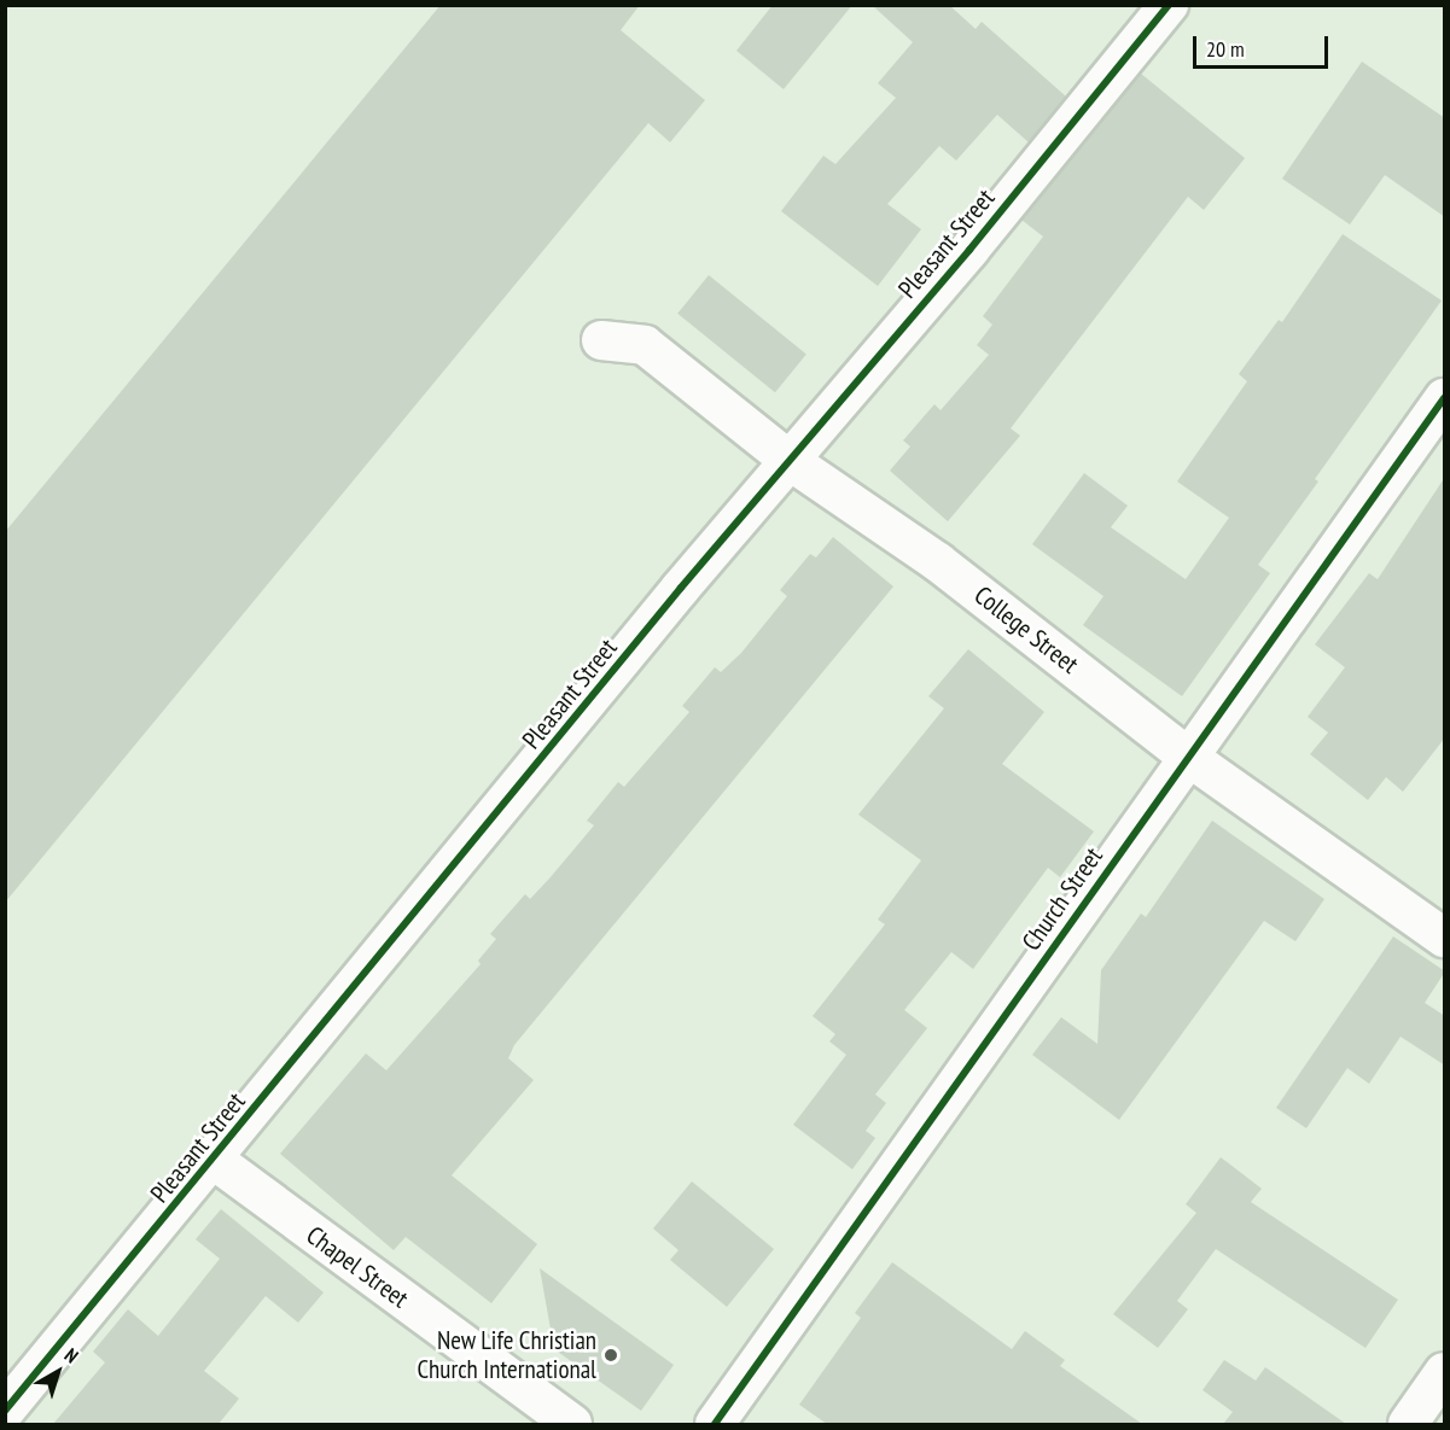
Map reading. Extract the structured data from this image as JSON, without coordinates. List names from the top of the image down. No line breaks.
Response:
{"streets":{"street":["Pleasant Street","College Street","Church Street","Chapel Street"]},"crossings":[["Pleasant Street","College Street"],["Pleasant Street","Chapel Street"],["College Street","Church Street"]],"places":["New Life Christian Church International"],"scale_bar":"20 m","north":"top right"}
